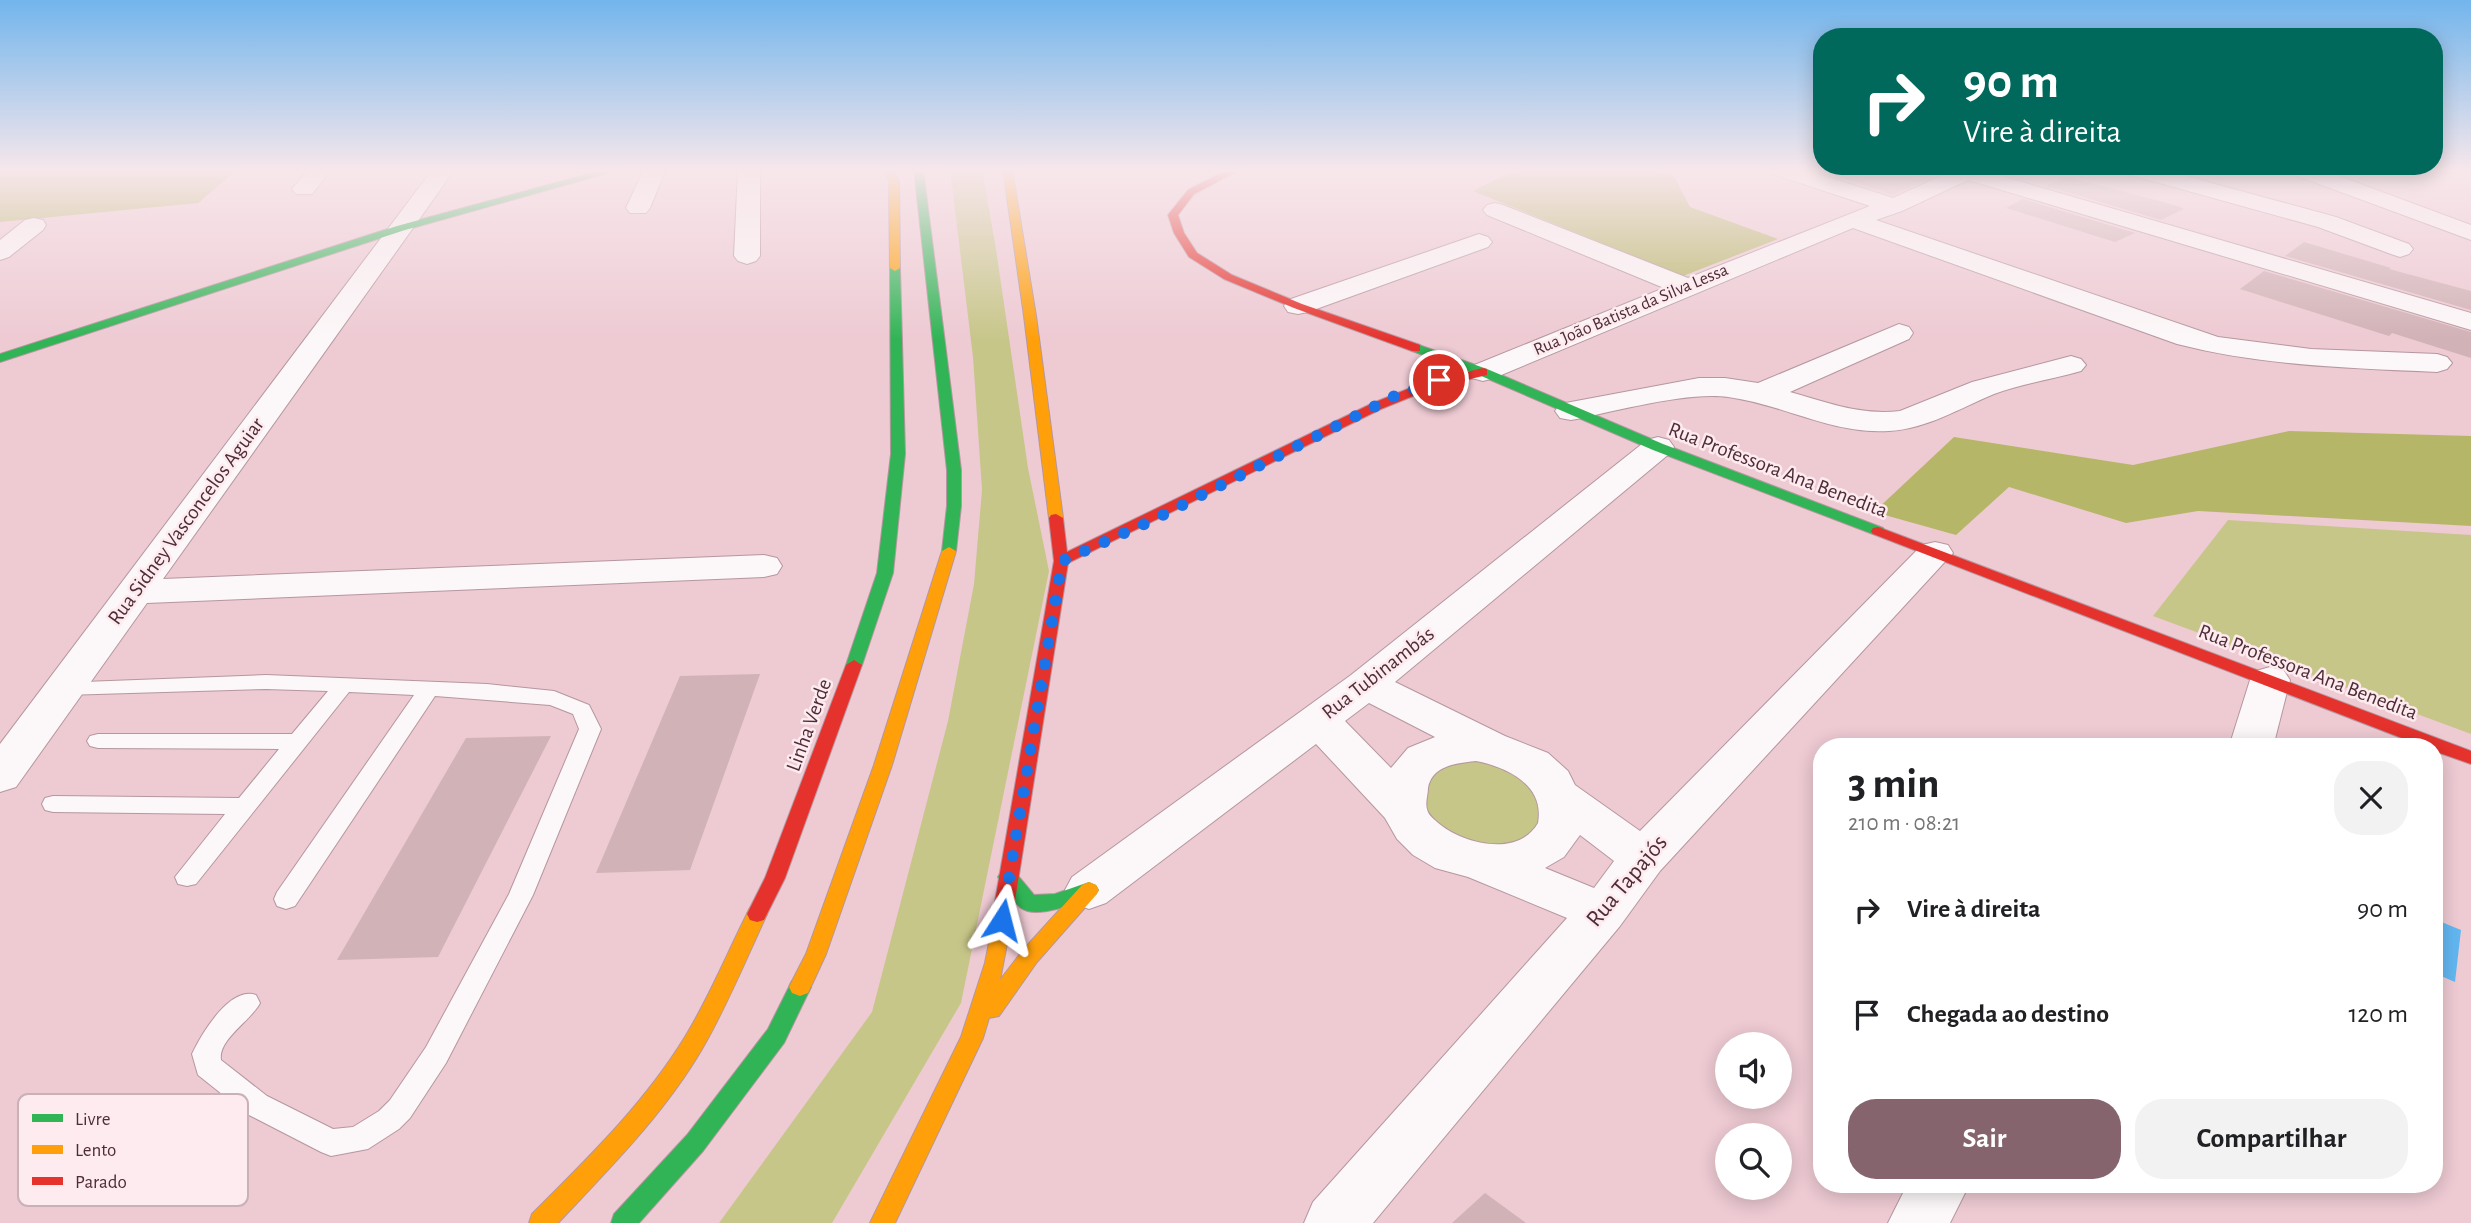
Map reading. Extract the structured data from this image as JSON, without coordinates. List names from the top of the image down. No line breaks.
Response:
{"streets":{"main road":["Rua Professora Ana Benedita","Linha Verde"],"street":["Rua João Batista da Silva Lessa","Rua Sidney Vasconcelos Aguiar","Rua Tubinambás","Rua Tapajós"]},"crossings":[["Rua João Batista da Silva Lessa","Rua Professora Ana Benedita"],["Rua Professora Ana Benedita","Rua Tubinambás"],["Rua Professora Ana Benedita","Rua Tapajós"]],"legend":["Livre","Lento","Parado"],"page":{"turn":["90 m","Vire à direita"],"heading":["3 min","210 m · 08:21"],"list":[{"name":"Vire à direita","value":"90 m"},{"name":"Chegada ao destino","value":"120 m"}],"buttons":["Sair","Compartilhar"]}}
